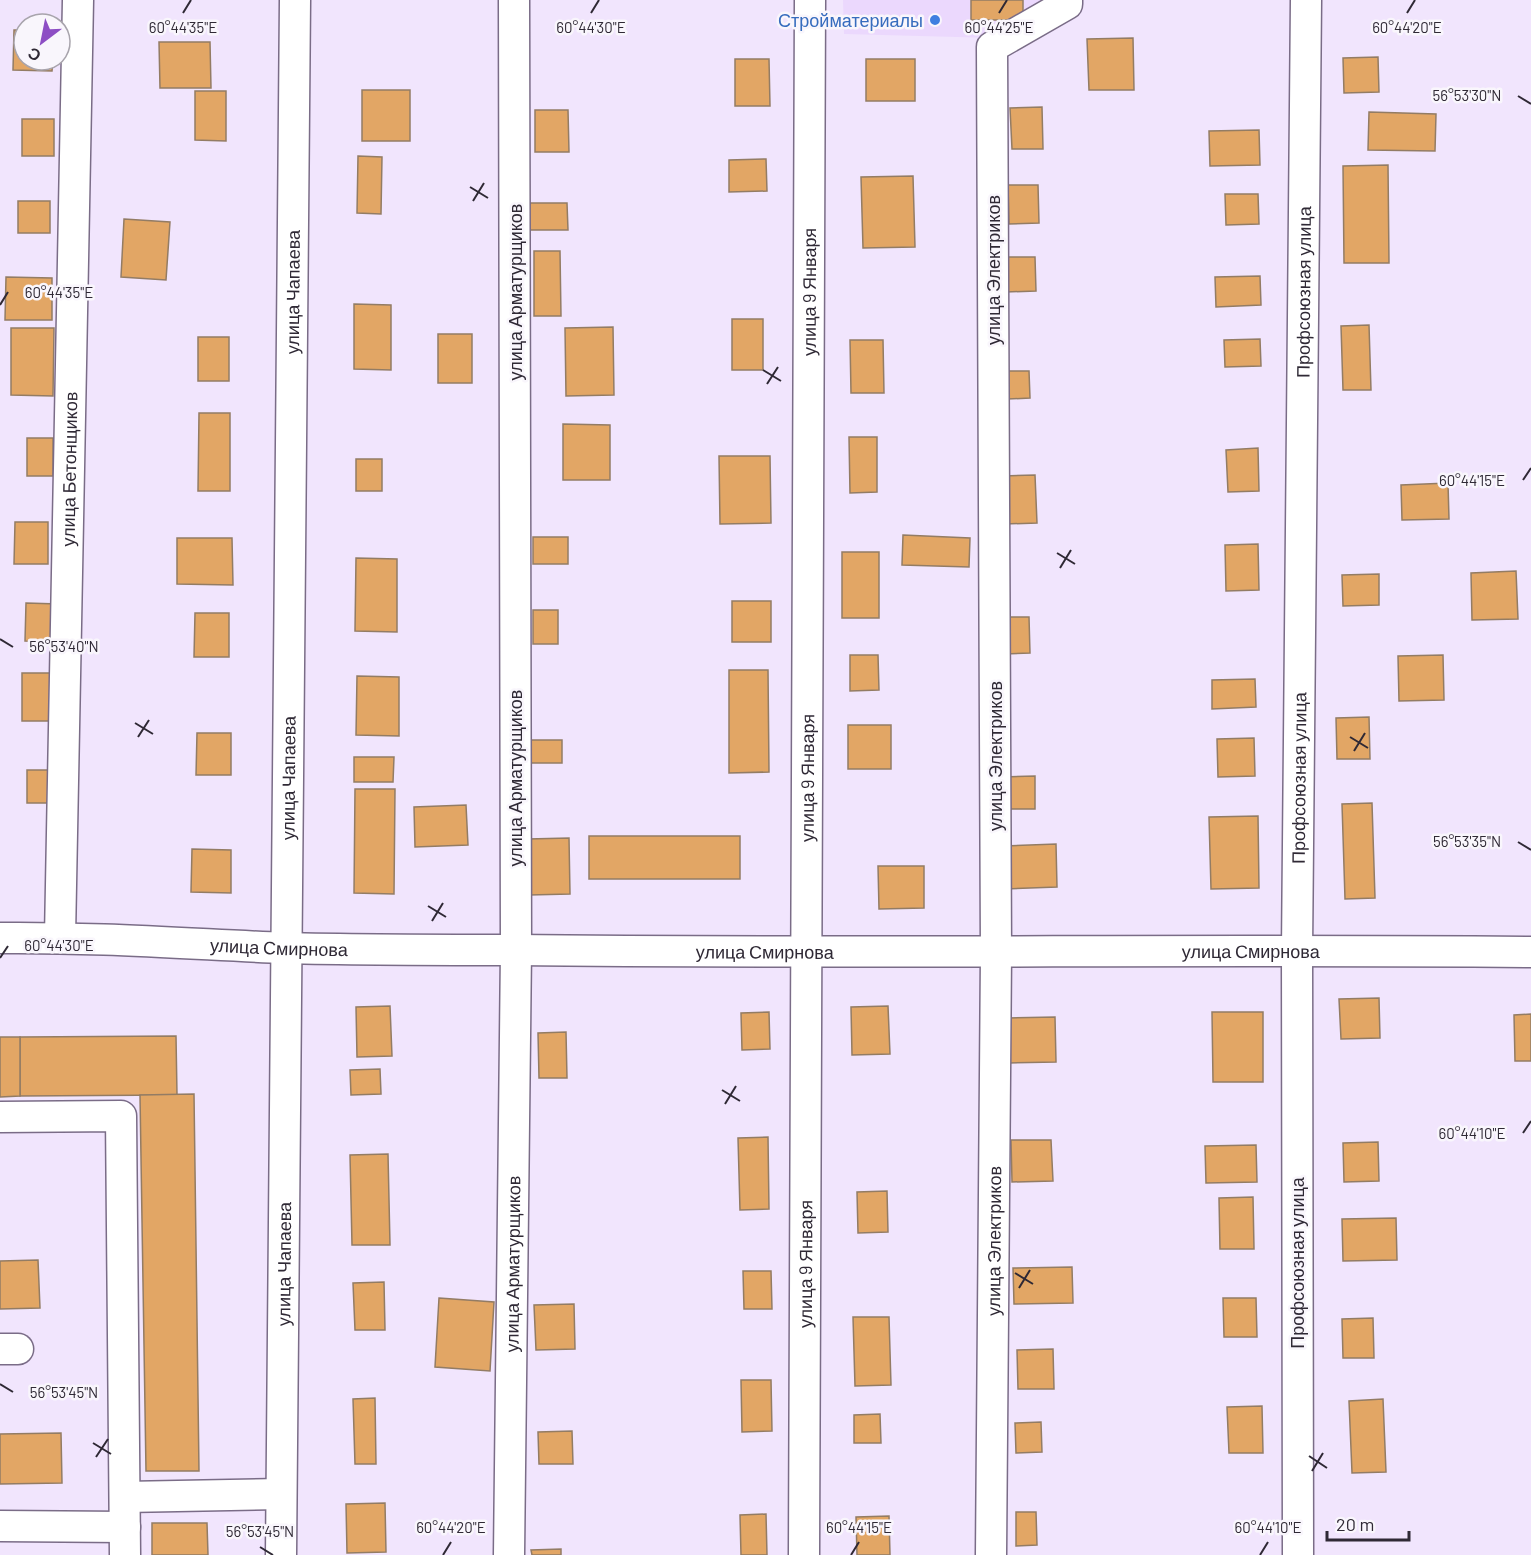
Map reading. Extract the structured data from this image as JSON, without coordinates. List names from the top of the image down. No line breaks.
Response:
{"streets":{"street":["улица Электриков","улица Чапаева","улица Арматурщиков","улица 9 Января","Профсоюзная улица","улица Бетонщиков","улица Смирнова"]},"crossings":[["улица Электриков","улица Смирнова"],["улица Чапаева","улица Смирнова"],["улица Арматурщиков","улица Смирнова"],["улица 9 Января","улица Смирнова"],["Профсоюзная улица","улица Смирнова"],["улица Бетонщиков","улица Смирнова"]],"places":["Стройматериалы"],"scale_bar":"20 m","north":"bottom left","coordinates":["60°44'35\"E","60°44'30\"E","60°44'25\"E","60°44'20\"E","56°53'30\"N","60°44'15\"E","56°53'40\"N","56°53'35\"N","60°44'10\"E","56°53'45\"N"]}
